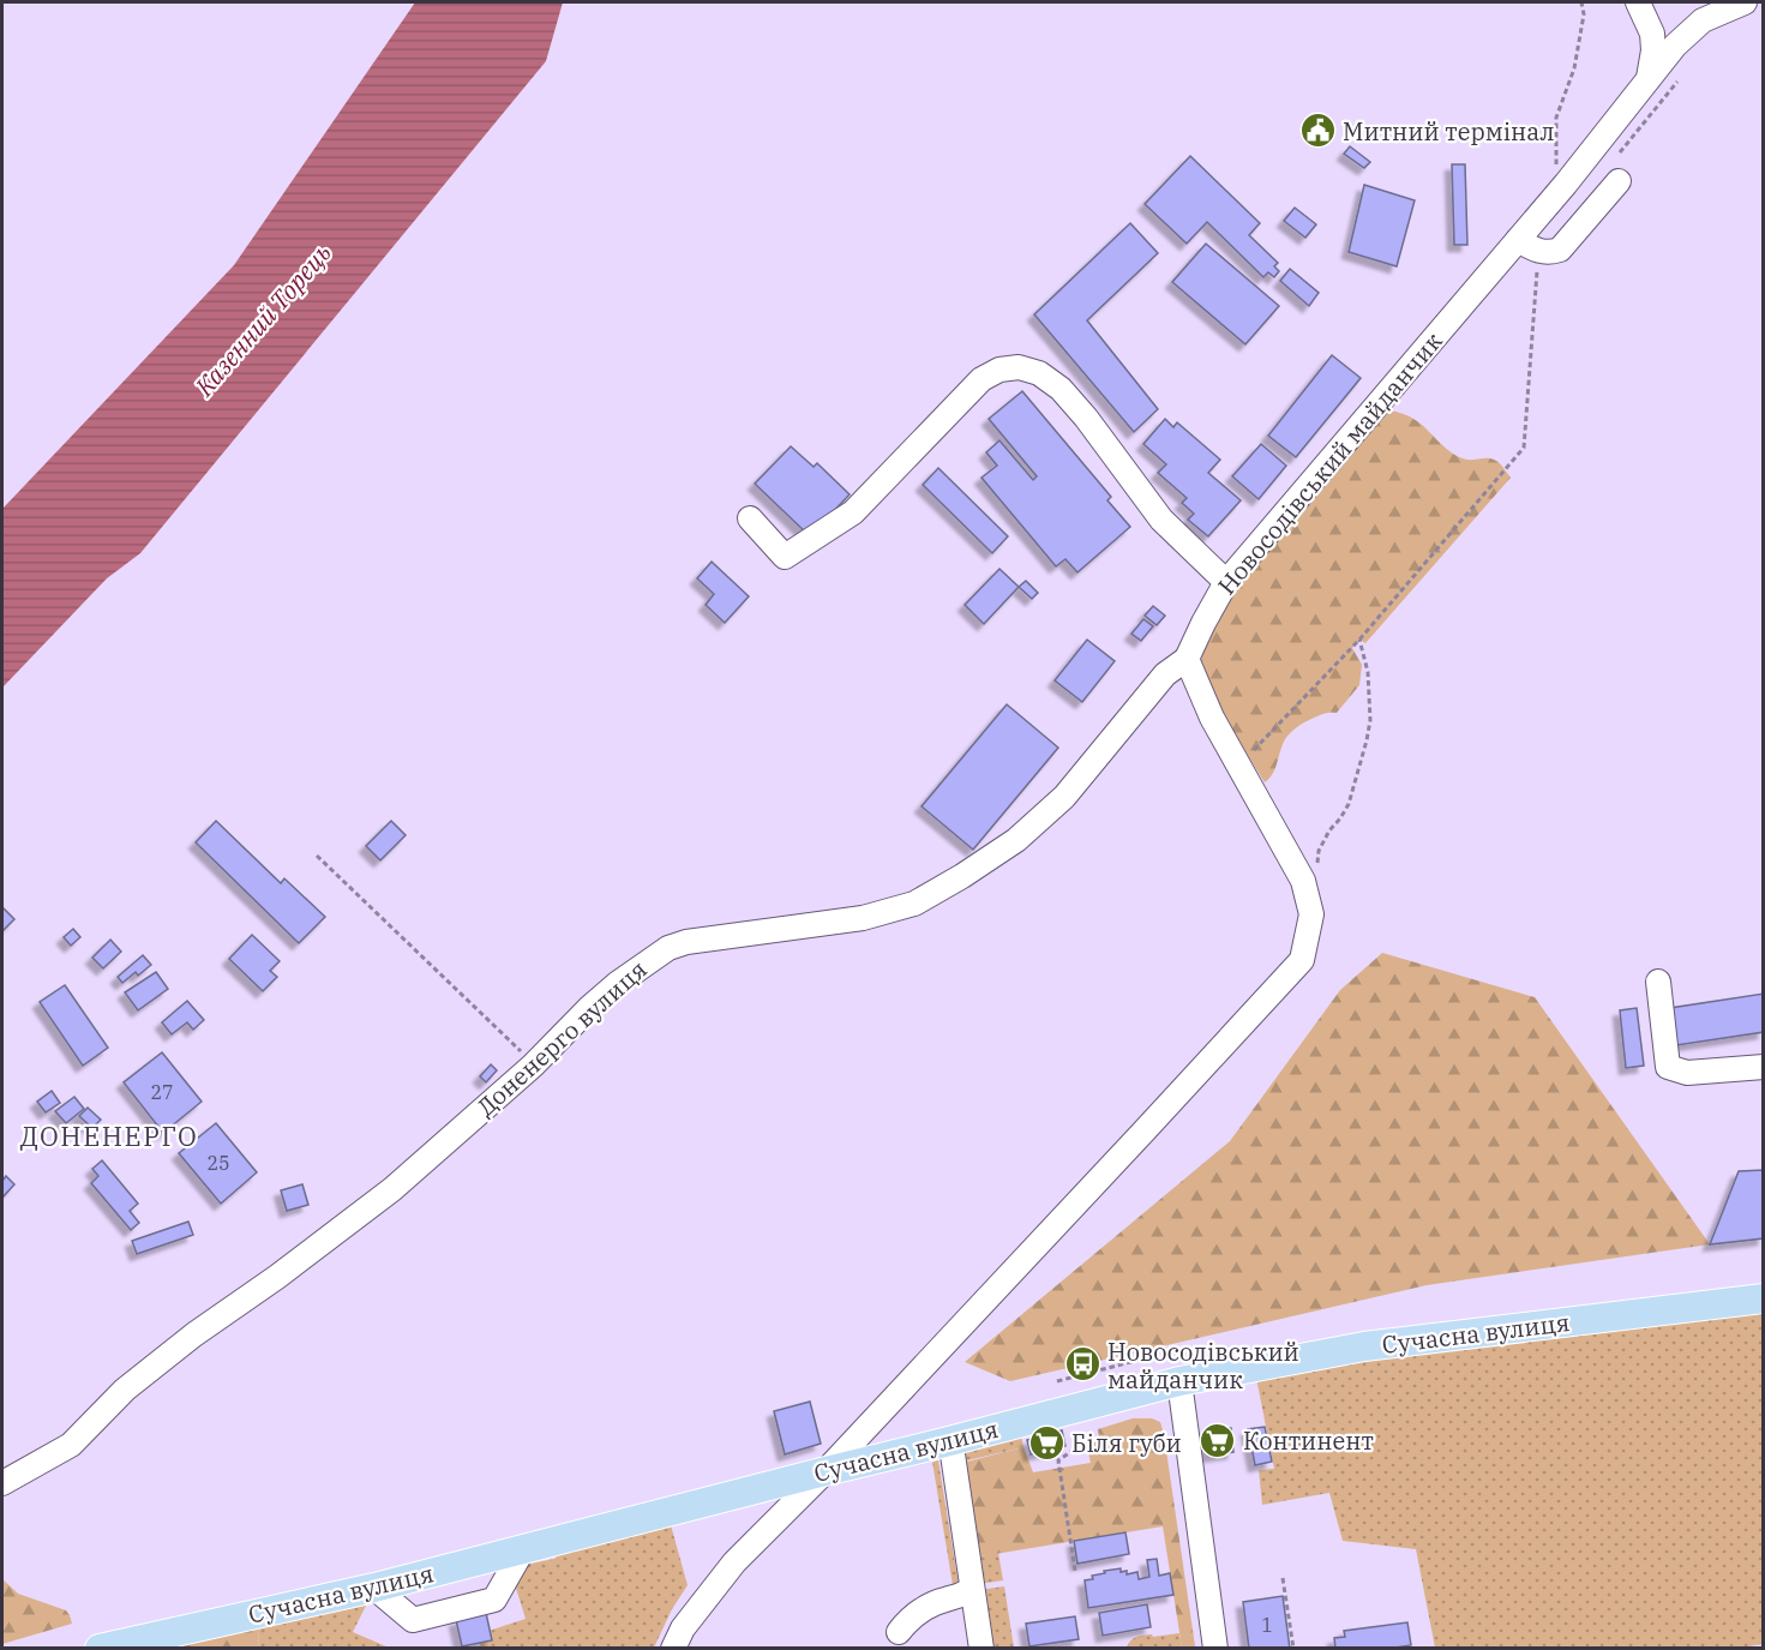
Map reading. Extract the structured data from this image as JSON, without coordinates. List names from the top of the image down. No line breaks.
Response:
{"streets":{"main road":["Сучасна вулиця"],"street":["Новосодівський майданчик","Доненерго вулиця"]},"crossings":[["Новосодівський майданчик","Доненерго вулиця"]],"districts":["ДОНЕНЕРГО"],"water":["Казенний Торець"],"places":{"public building":["Митний термінал"],"bus stop":["Новосодівський майданчик"],"supermarket":["Континент","Біля губи"]},"house_numbers":["27","25","1"]}
